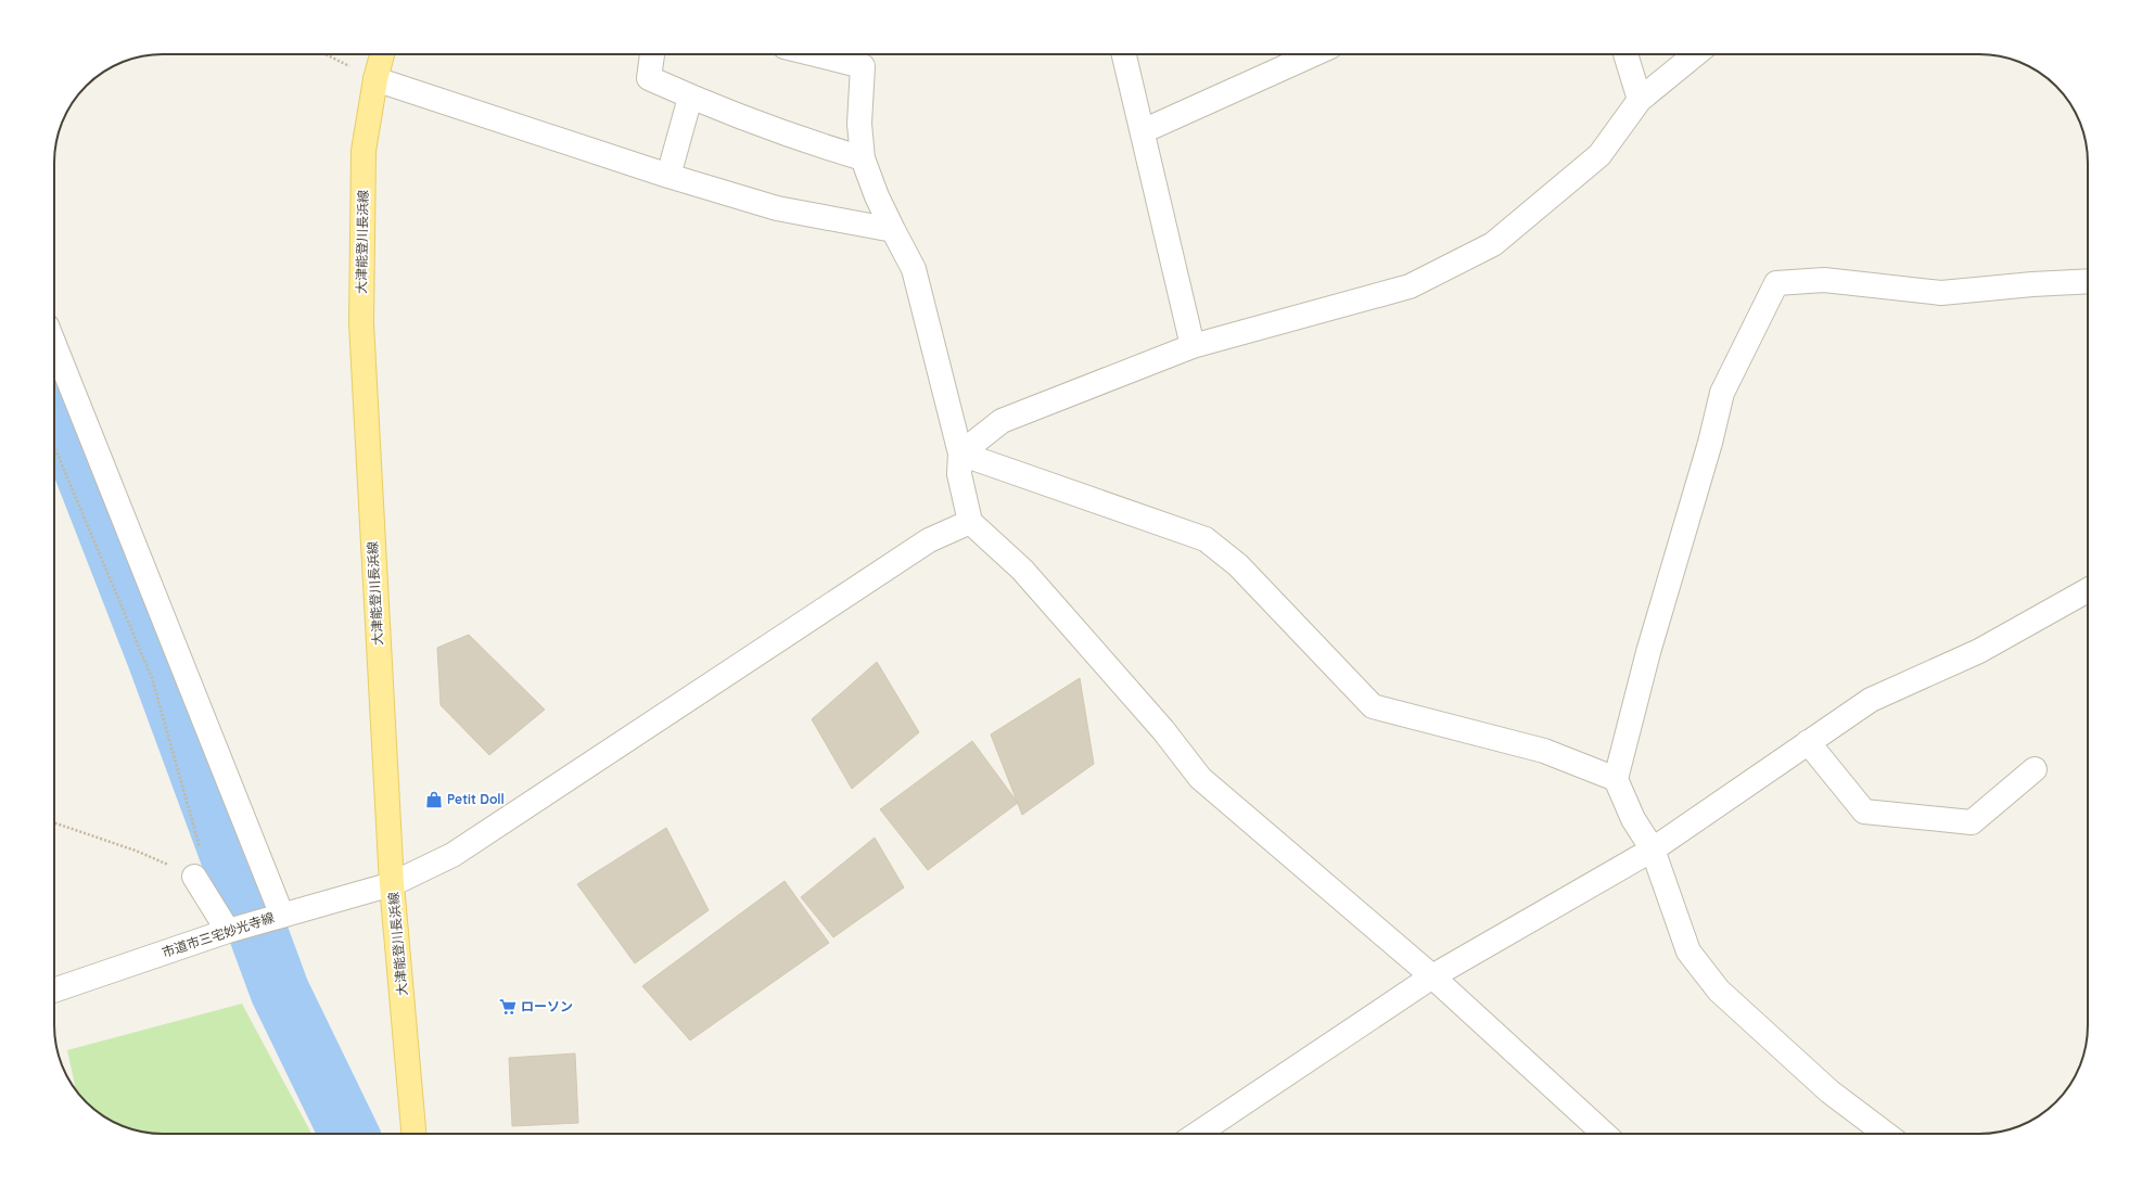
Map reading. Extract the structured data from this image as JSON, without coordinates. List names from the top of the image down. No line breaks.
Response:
{"streets":{"main road":["大津能登川長浜線"],"street":["市道市三宅妙光寺線"]},"crossings":[["大津能登川長浜線","市道市三宅妙光寺線"]],"places":{"shop":["Petit Doll"],"supermarket":["ローソン"]}}
